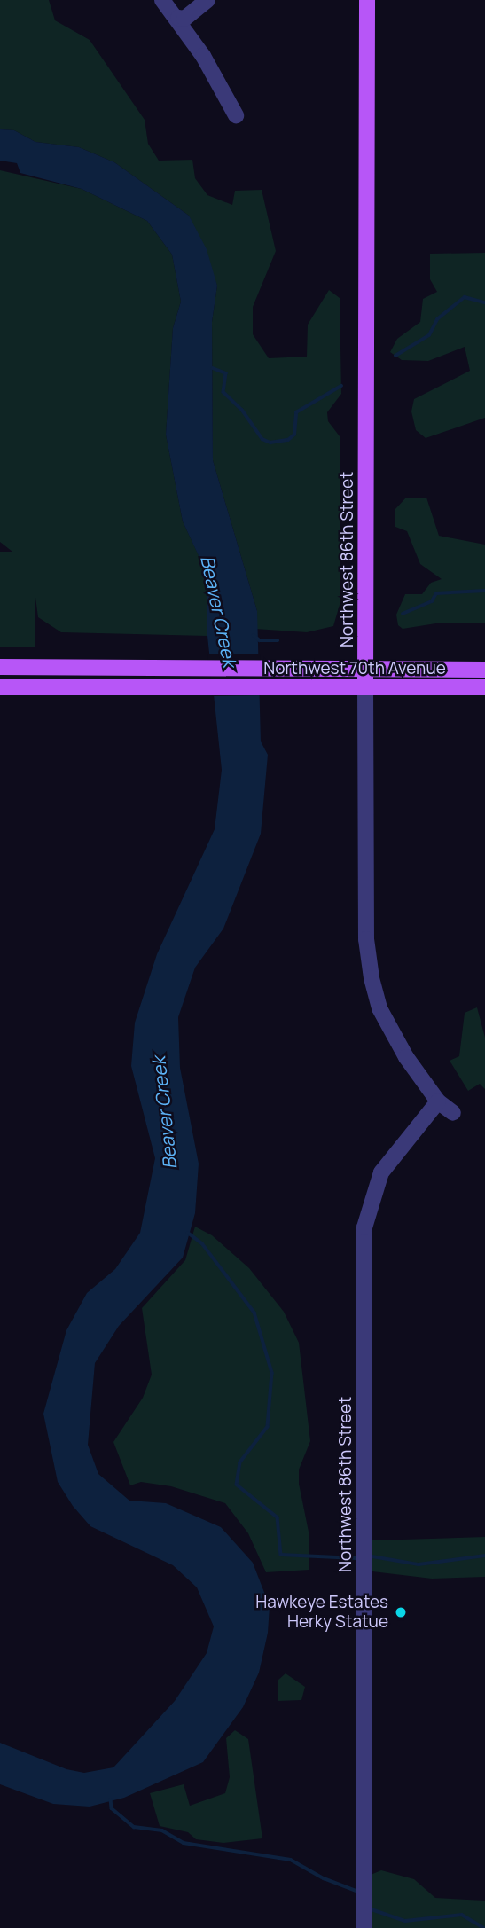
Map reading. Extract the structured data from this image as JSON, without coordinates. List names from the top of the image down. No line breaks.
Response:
{"streets":{"main road":["Northwest 86th Street","Northwest 70th Avenue"]},"crossings":[["Northwest 86th Street","Northwest 70th Avenue"]],"water":["Beaver Creek"],"places":["Hawkeye Estates Herky Statue"]}
